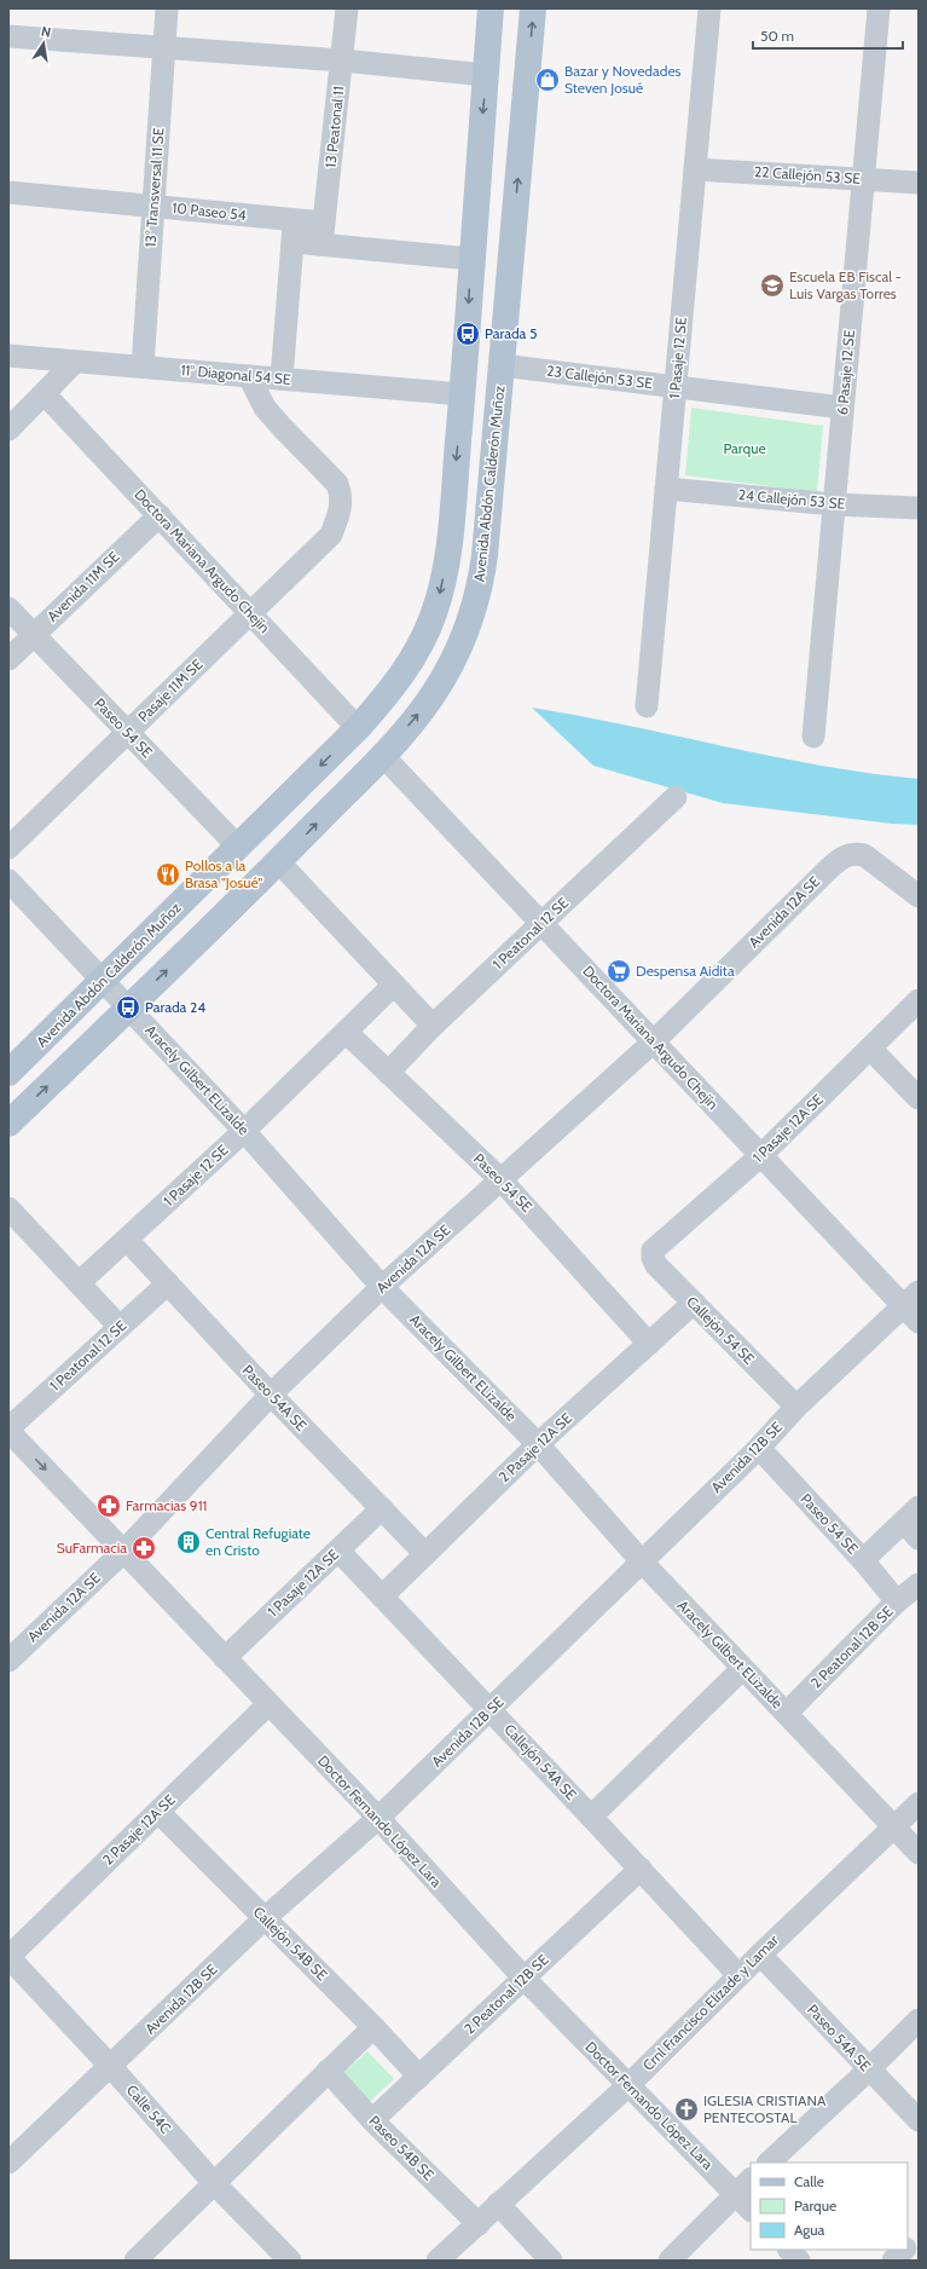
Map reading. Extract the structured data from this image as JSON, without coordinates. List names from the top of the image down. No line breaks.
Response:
{"streets":{"main road":["Avenida Abdón Calderón Muñoz"],"street":["13 Peatonal 11","22 Callejón 53 SE","13° Transversal 11 SE","10 Paseo 54","1 Pasaje 12 SE","6 Pasaje 12 SE","11° Diagonal 54 SE","23 Callejón 53 SE","24 Callejón 53 SE","Doctora Mariana Argudo Chejín","Avenida 11M SE","Pasaje 11M SE","Paseo 54 SE","Avenida 12A SE","1 Peatonal 12 SE","Aracely Gilbert ELizalde","1 Pasaje 12A SE","Callejón 54 SE","Paseo 54A SE","2 Pasaje 12A SE","Avenida 12B SE","2 Peatonal 12B SE","Callejón 54A SE","Doctor Fernando López Lara","Callejón 54B SE","Crnl Francisco Elizade y Lamar","Calle 54C","Paseo 54B SE"]},"crossings":[["13 Peatonal 11","10 Paseo 54"],["22 Callejón 53 SE","1 Pasaje 12 SE"],["22 Callejón 53 SE","6 Pasaje 12 SE"],["13° Transversal 11 SE","10 Paseo 54"],["13° Transversal 11 SE","11° Diagonal 54 SE"],["10 Paseo 54","Avenida Abdón Calderón Muñoz"],["1 Pasaje 12 SE","23 Callejón 53 SE"],["1 Pasaje 12 SE","24 Callejón 53 SE"],["1 Pasaje 12 SE","Paseo 54 SE"],["1 Pasaje 12 SE","Aracely Gilbert ELizalde"],["1 Pasaje 12 SE","Paseo 54A SE"],["6 Pasaje 12 SE","23 Callejón 53 SE"],["6 Pasaje 12 SE","24 Callejón 53 SE"],["11° Diagonal 54 SE","Avenida Abdón Calderón Muñoz"],["11° Diagonal 54 SE","Pasaje 11M SE"],["23 Callejón 53 SE","Avenida Abdón Calderón Muñoz"],["Avenida Abdón Calderón Muñoz","Doctora Mariana Argudo Chejín"],["Avenida Abdón Calderón Muñoz","Paseo 54 SE"],["Avenida Abdón Calderón Muñoz","Aracely Gilbert ELizalde"],["Doctora Mariana Argudo Chejín","Avenida 11M SE"],["Doctora Mariana Argudo Chejín","Pasaje 11M SE"],["Doctora Mariana Argudo Chejín","Avenida 12A SE"],["Doctora Mariana Argudo Chejín","1 Peatonal 12 SE"],["Doctora Mariana Argudo Chejín","1 Pasaje 12A SE"],["Doctora Mariana Argudo Chejín","Avenida 12B SE"],["Avenida 11M SE","Paseo 54 SE"],["Pasaje 11M SE","Paseo 54 SE"],["Paseo 54 SE","Avenida 12A SE"],["Paseo 54 SE","1 Peatonal 12 SE"],["Paseo 54 SE","2 Pasaje 12A SE"],["Paseo 54 SE","Avenida 12B SE"],["Paseo 54 SE","2 Peatonal 12B SE"],["Avenida 12A SE","Aracely Gilbert ELizalde"],["Avenida 12A SE","Paseo 54A SE"],["Avenida 12A SE","Doctor Fernando López Lara"],["1 Peatonal 12 SE","Paseo 54A SE"],["1 Peatonal 12 SE","Doctor Fernando López Lara"],["Aracely Gilbert ELizalde","2 Pasaje 12A SE"],["Aracely Gilbert ELizalde","Avenida 12B SE"],["Aracely Gilbert ELizalde","2 Peatonal 12B SE"],["Aracely Gilbert ELizalde","Crnl Francisco Elizade y Lamar"],["1 Pasaje 12A SE","Callejón 54 SE"],["1 Pasaje 12A SE","Paseo 54A SE"],["1 Pasaje 12A SE","Callejón 54A SE"],["1 Pasaje 12A SE","Doctor Fernando López Lara"],["Callejón 54 SE","2 Pasaje 12A SE"],["Callejón 54 SE","Avenida 12B SE"],["Paseo 54A SE","2 Pasaje 12A SE"],["Paseo 54A SE","Crnl Francisco Elizade y Lamar"],["2 Pasaje 12A SE","Callejón 54A SE"],["2 Pasaje 12A SE","Doctor Fernando López Lara"],["2 Pasaje 12A SE","Callejón 54B SE"],["2 Pasaje 12A SE","Calle 54C"],["Avenida 12B SE","Callejón 54A SE"],["Avenida 12B SE","Doctor Fernando López Lara"],["Avenida 12B SE","Callejón 54B SE"],["Avenida 12B SE","Calle 54C"],["2 Peatonal 12B SE","Callejón 54A SE"],["2 Peatonal 12B SE","Doctor Fernando López Lara"],["2 Peatonal 12B SE","Callejón 54B SE"],["2 Peatonal 12B SE","Paseo 54B SE"],["Callejón 54A SE","Crnl Francisco Elizade y Lamar"],["Doctor Fernando López Lara","Crnl Francisco Elizade y Lamar"],["Crnl Francisco Elizade y Lamar","Paseo 54B SE"]],"parks":["Parque"],"places":{"shop":["Bazar y Novedades Steven Josué"],"school or university":["Escuela EB Fiscal - Luis Vargas Torres"],"bus stop":["Parada 5","Parada 24"],"restaurant":["Pollos a la Brasa \"Josué\""],"supermarket":["Despensa Aidita"],"pharmacy":["Farmacias 911","SuFarmacia"],"building":["Central Refugiate en Cristo"],"church":["IGLESIA CRISTIANA PENTECOSTAL"]},"legend":["Calle","Parque","Agua"],"scale_bar":"50 m","north":"top"}
